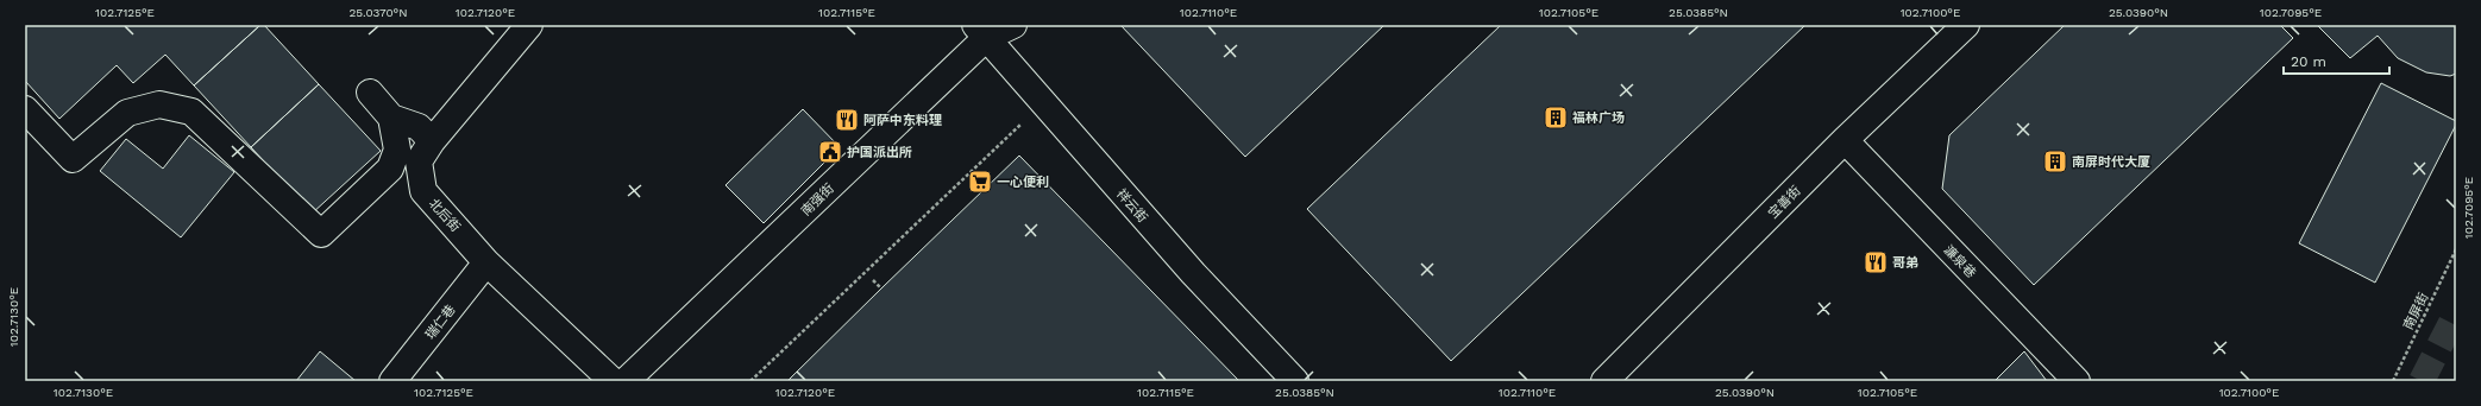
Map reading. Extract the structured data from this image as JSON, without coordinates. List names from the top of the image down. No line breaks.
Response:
{"streets":{"street":["南强街","宝善街","祥云街","北后街","濂泉巷","瑞仁巷"],"path":["南屏街"]},"crossings":[["南强街","祥云街"],["南强街","北后街"],["宝善街","濂泉巷"],["北后街","瑞仁巷"]],"places":{"building":["福林广场","南屏时代大厦"],"restaurant":["阿萨中东料理","哥弟"],"public building":["护国派出所"],"supermarket":["一心便利"]},"scale_bar":"20 m","coordinates":["102.7125°E","25.0370°N","102.7120°E","102.7115°E","102.7110°E","102.7105°E","25.0385°N","102.7100°E","25.0390°N","102.7095°E","102.7130°E"]}
